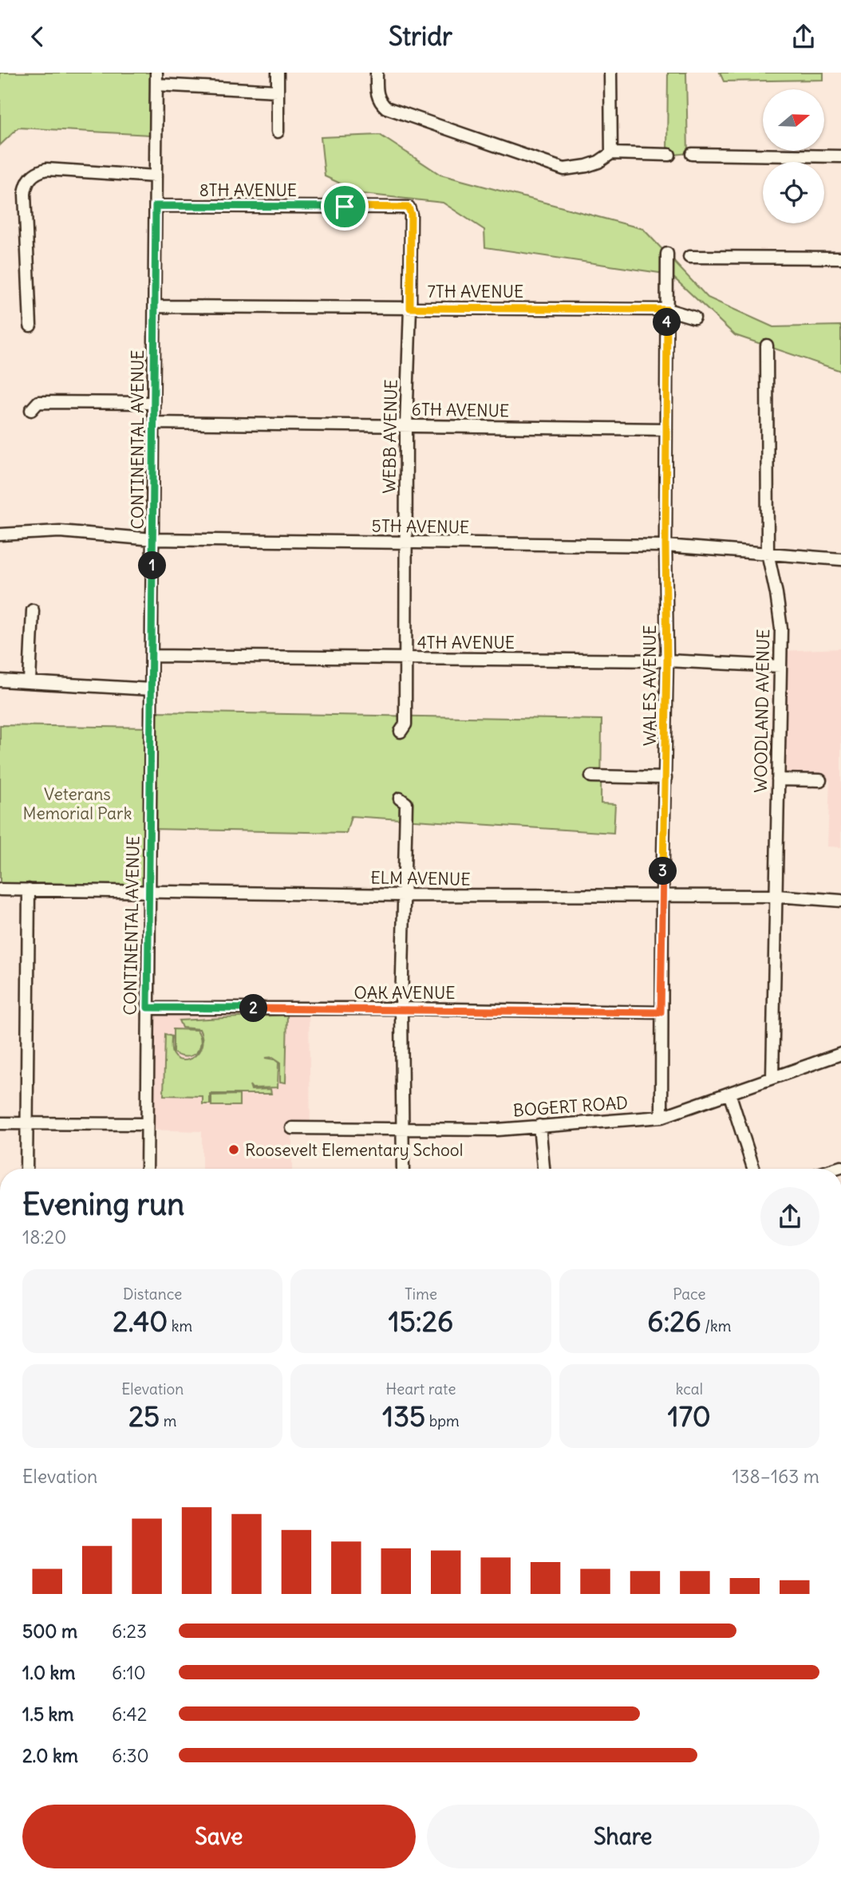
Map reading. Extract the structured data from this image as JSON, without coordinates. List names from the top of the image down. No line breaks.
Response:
{"streets":{"street":["8TH AVENUE","7TH AVENUE","6TH AVENUE","WEBB AVENUE","CONTINENTAL AVENUE","5TH AVENUE","4TH AVENUE","WALES AVENUE","WOODLAND AVENUE","ELM AVENUE","OAK AVENUE","BOGERT ROAD"]},"crossings":[["8TH AVENUE","WEBB AVENUE"],["8TH AVENUE","CONTINENTAL AVENUE"],["7TH AVENUE","WEBB AVENUE"],["7TH AVENUE","CONTINENTAL AVENUE"],["7TH AVENUE","WALES AVENUE"],["6TH AVENUE","WEBB AVENUE"],["6TH AVENUE","CONTINENTAL AVENUE"],["6TH AVENUE","WALES AVENUE"],["WEBB AVENUE","5TH AVENUE"],["WEBB AVENUE","4TH AVENUE"],["CONTINENTAL AVENUE","5TH AVENUE"],["CONTINENTAL AVENUE","4TH AVENUE"],["CONTINENTAL AVENUE","ELM AVENUE"],["CONTINENTAL AVENUE","OAK AVENUE"],["5TH AVENUE","WALES AVENUE"],["5TH AVENUE","WOODLAND AVENUE"],["4TH AVENUE","WALES AVENUE"],["4TH AVENUE","WOODLAND AVENUE"],["WALES AVENUE","ELM AVENUE"],["WALES AVENUE","OAK AVENUE"],["WALES AVENUE","BOGERT ROAD"],["WOODLAND AVENUE","ELM AVENUE"],["WOODLAND AVENUE","BOGERT ROAD"]],"parks":["Veterans Memorial Park"],"places":["Roosevelt Elementary School"],"north":"right","page":{"header":"Stridr","pins":["4","1","3","2"],"heading":["Evening run","18:20"],"stats":[["Distance","2.40 km"],["Time","15:26"],["Pace","6:26 /km"],["Elevation","25 m"],["Heart rate","135 bpm"],["kcal","170"]],"chart":["Elevation","138–163 m"],"list":[{"name":"500 m","note":"6:23"},{"name":"1.0 km","note":"6:10"},{"name":"1.5 km","note":"6:42"},{"name":"2.0 km","note":"6:30"}],"buttons":["Save","Share"]}}
